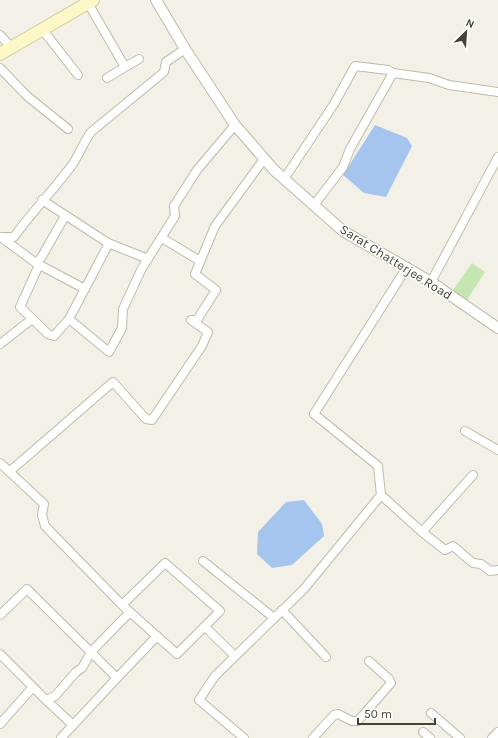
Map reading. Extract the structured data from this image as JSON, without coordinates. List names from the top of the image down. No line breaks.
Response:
{"streets":{"street":["Sarat Chatterjee Road"]},"scale_bar":"50 m","north":"top right"}
